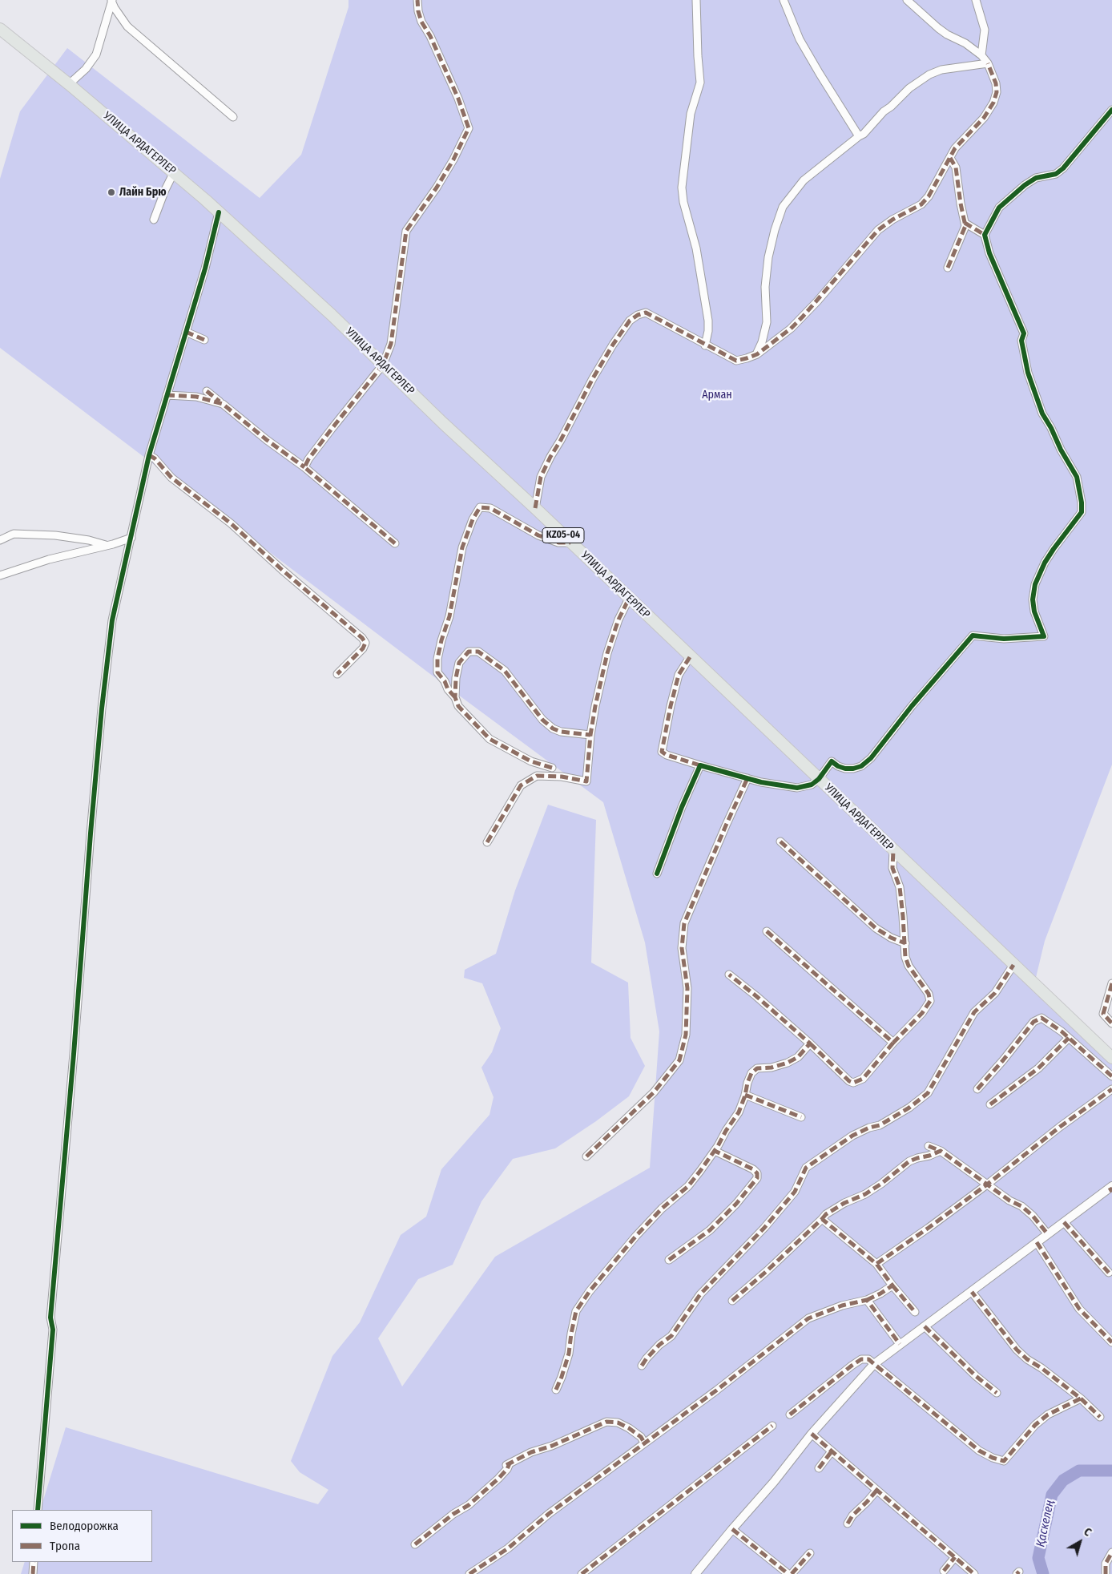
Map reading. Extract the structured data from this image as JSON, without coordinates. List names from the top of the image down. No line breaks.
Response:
{"streets":{"main road":["УЛИЦА АРДАГЕРЛЕР","KZ05-04"]},"water":["Қаскелең"],"parks":["Арман"],"places":["Лайн Брю"],"legend":["Велодорожка","Тропа"],"north":"top right"}
